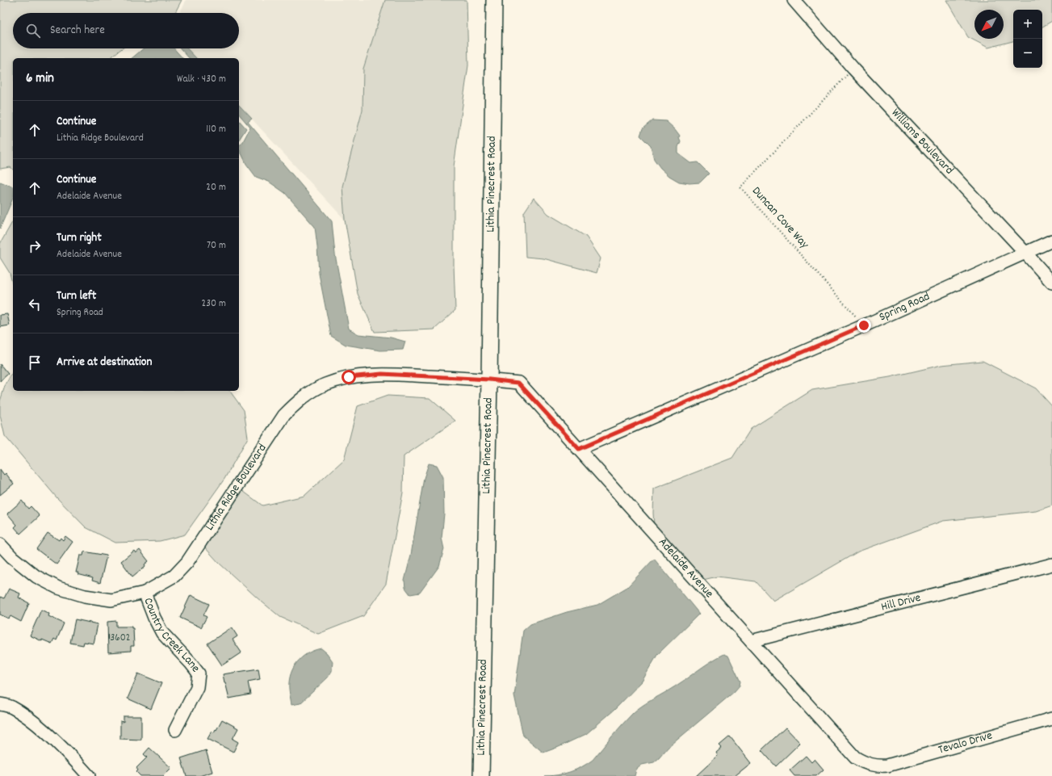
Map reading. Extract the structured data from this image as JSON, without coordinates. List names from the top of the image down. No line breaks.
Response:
{"streets":{"main road":["Lithia Pinecrest Road"],"street":["Williams Boulevard","Spring Road","Lithia Ridge Boulevard","Adelaide Avenue","Hill Drive","Country Creek Lane","Tevalo Drive"],"path":["Duncan Cove Way"]},"crossings":[["Williams Boulevard","Duncan Cove Way"],["Williams Boulevard","Spring Road"],["Lithia Pinecrest Road","Lithia Ridge Boulevard"],["Lithia Pinecrest Road","Adelaide Avenue"],["Duncan Cove Way","Spring Road"],["Spring Road","Adelaide Avenue"],["Lithia Ridge Boulevard","Adelaide Avenue"],["Lithia Ridge Boulevard","Country Creek Lane"],["Adelaide Avenue","Hill Drive"],["Adelaide Avenue","Tevalo Drive"]],"house_numbers":["3602"],"north":"bottom left","page":{"map_buttons":["+","−"],"search":"Search here","heading":["6 min","Walk · 430 m"],"list":[["Continue","Lithia Ridge Boulevard","110 m"],["Continue","Adelaide Avenue","20 m"],["Turn right","Adelaide Avenue","70 m"],["Turn left","Spring Road","230 m"],"Arrive at destination"]}}
